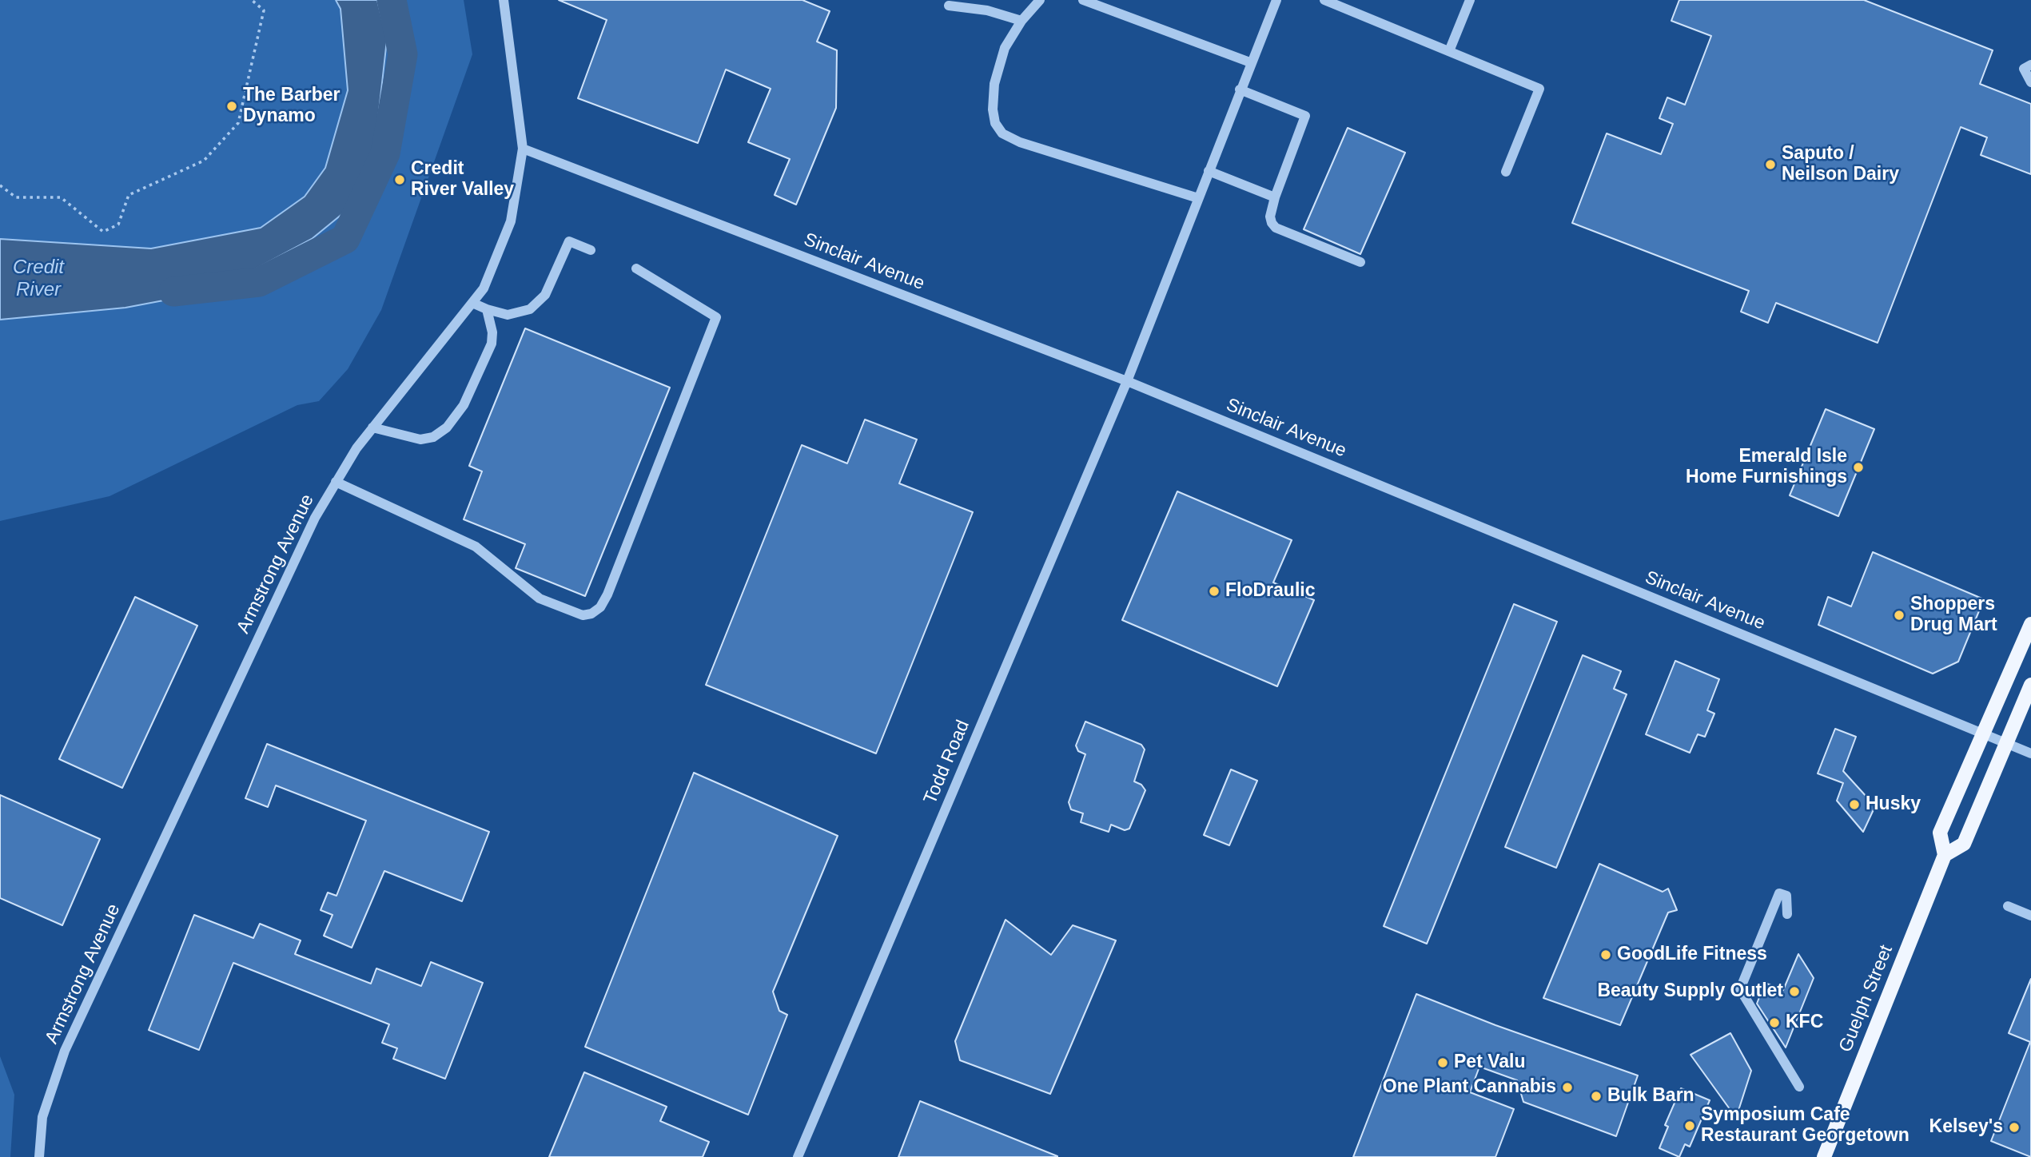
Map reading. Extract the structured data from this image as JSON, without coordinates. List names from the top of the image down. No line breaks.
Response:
{"streets":{"main road":["Guelph Street"],"street":["Sinclair Avenue","Armstrong Avenue","Todd Road"]},"crossings":[["Sinclair Avenue","Armstrong Avenue"],["Sinclair Avenue","Todd Road"],["Sinclair Avenue","Guelph Street"]],"water":["Credit River"],"places":["The Barber Dynamo","Saputo / Neilson Dairy","Credit River Valley","Emerald Isle Home Furnishings","FloDraulic","Shoppers Drug Mart","Husky","GoodLife Fitness","Beauty Supply Outlet","KFC","Pet Valu","One Plant Cannabis","Bulk Barn","Symposium Cafe Restaurant Georgetown","Kelsey's"]}
